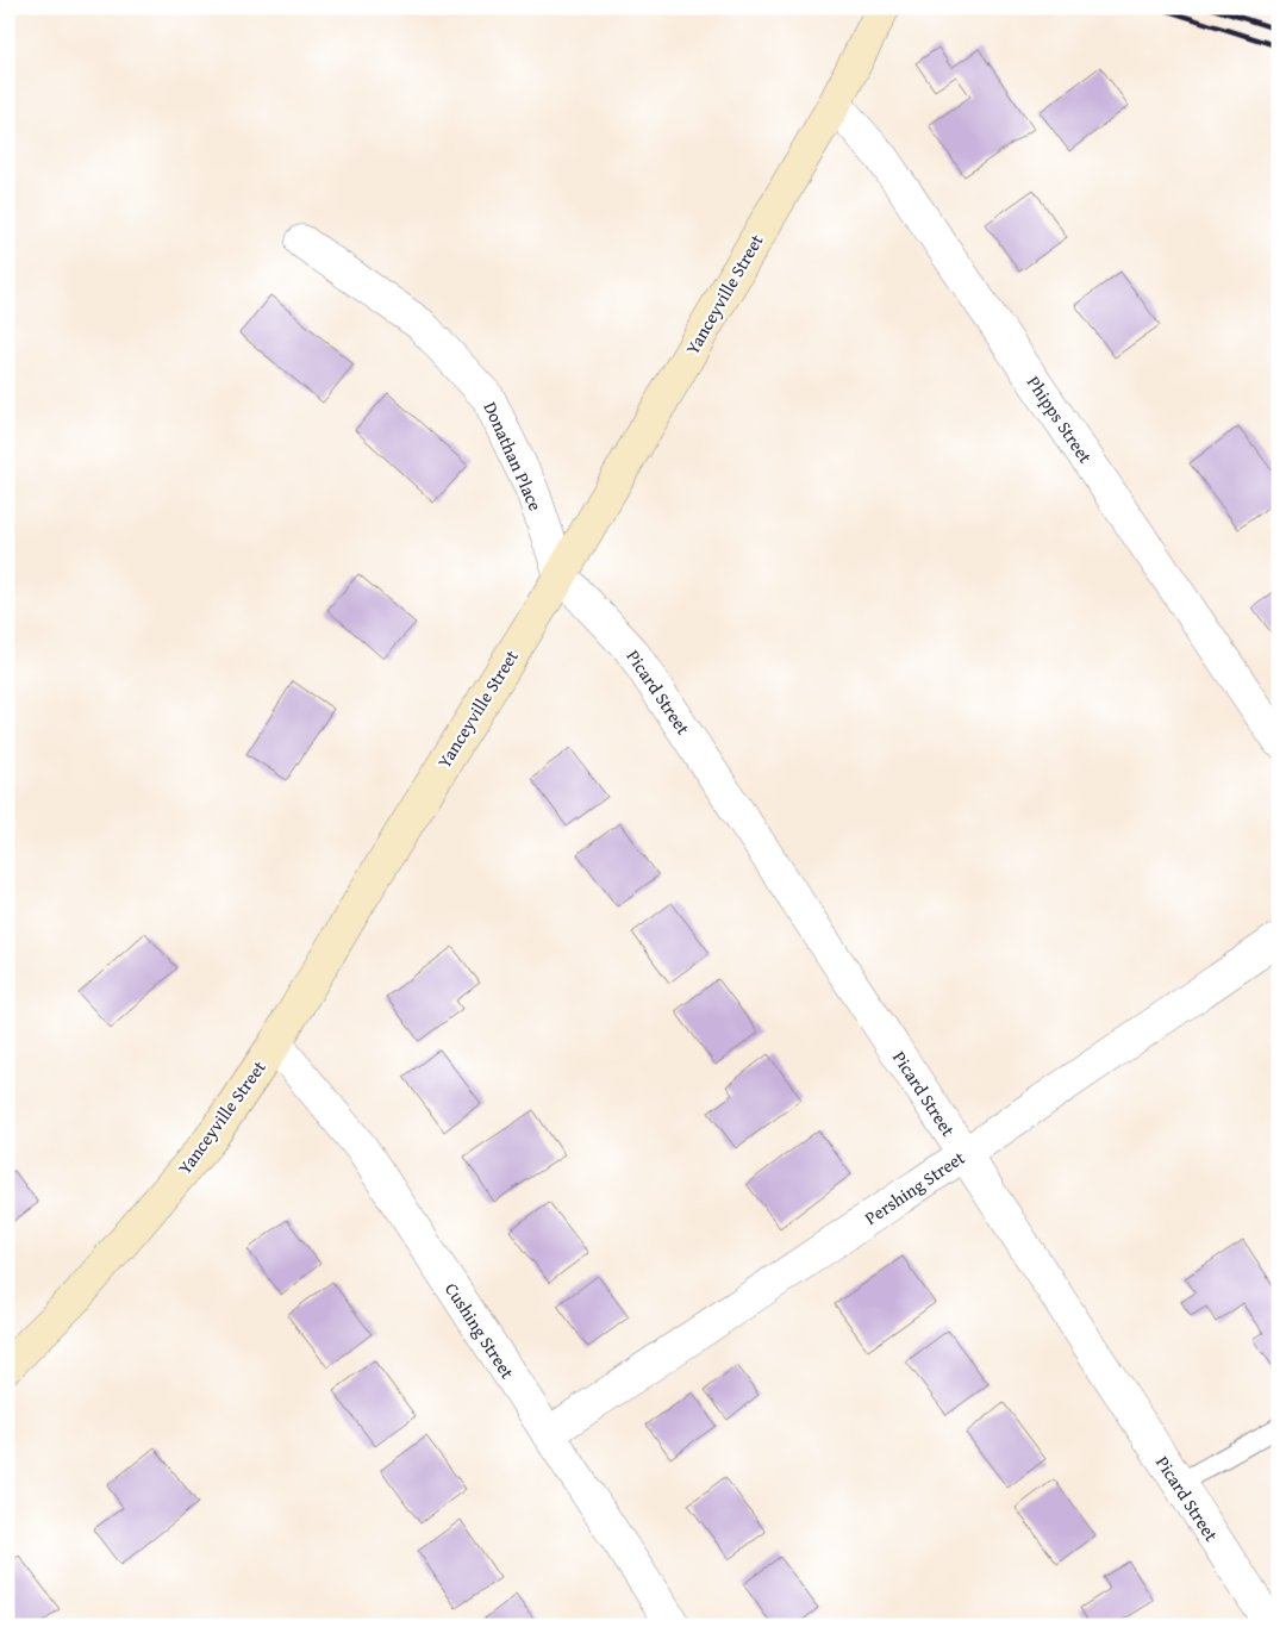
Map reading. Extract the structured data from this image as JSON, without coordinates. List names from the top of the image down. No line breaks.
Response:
{"streets":{"main road":["Yanceyville Street"],"street":["Phipps Street","Donathan Place","Picard Street","Pershing Street","Cushing Street"]},"crossings":[["Yanceyville Street","Phipps Street"],["Yanceyville Street","Donathan Place"],["Yanceyville Street","Picard Street"],["Yanceyville Street","Cushing Street"],["Donathan Place","Picard Street"],["Picard Street","Pershing Street"],["Pershing Street","Cushing Street"]]}
